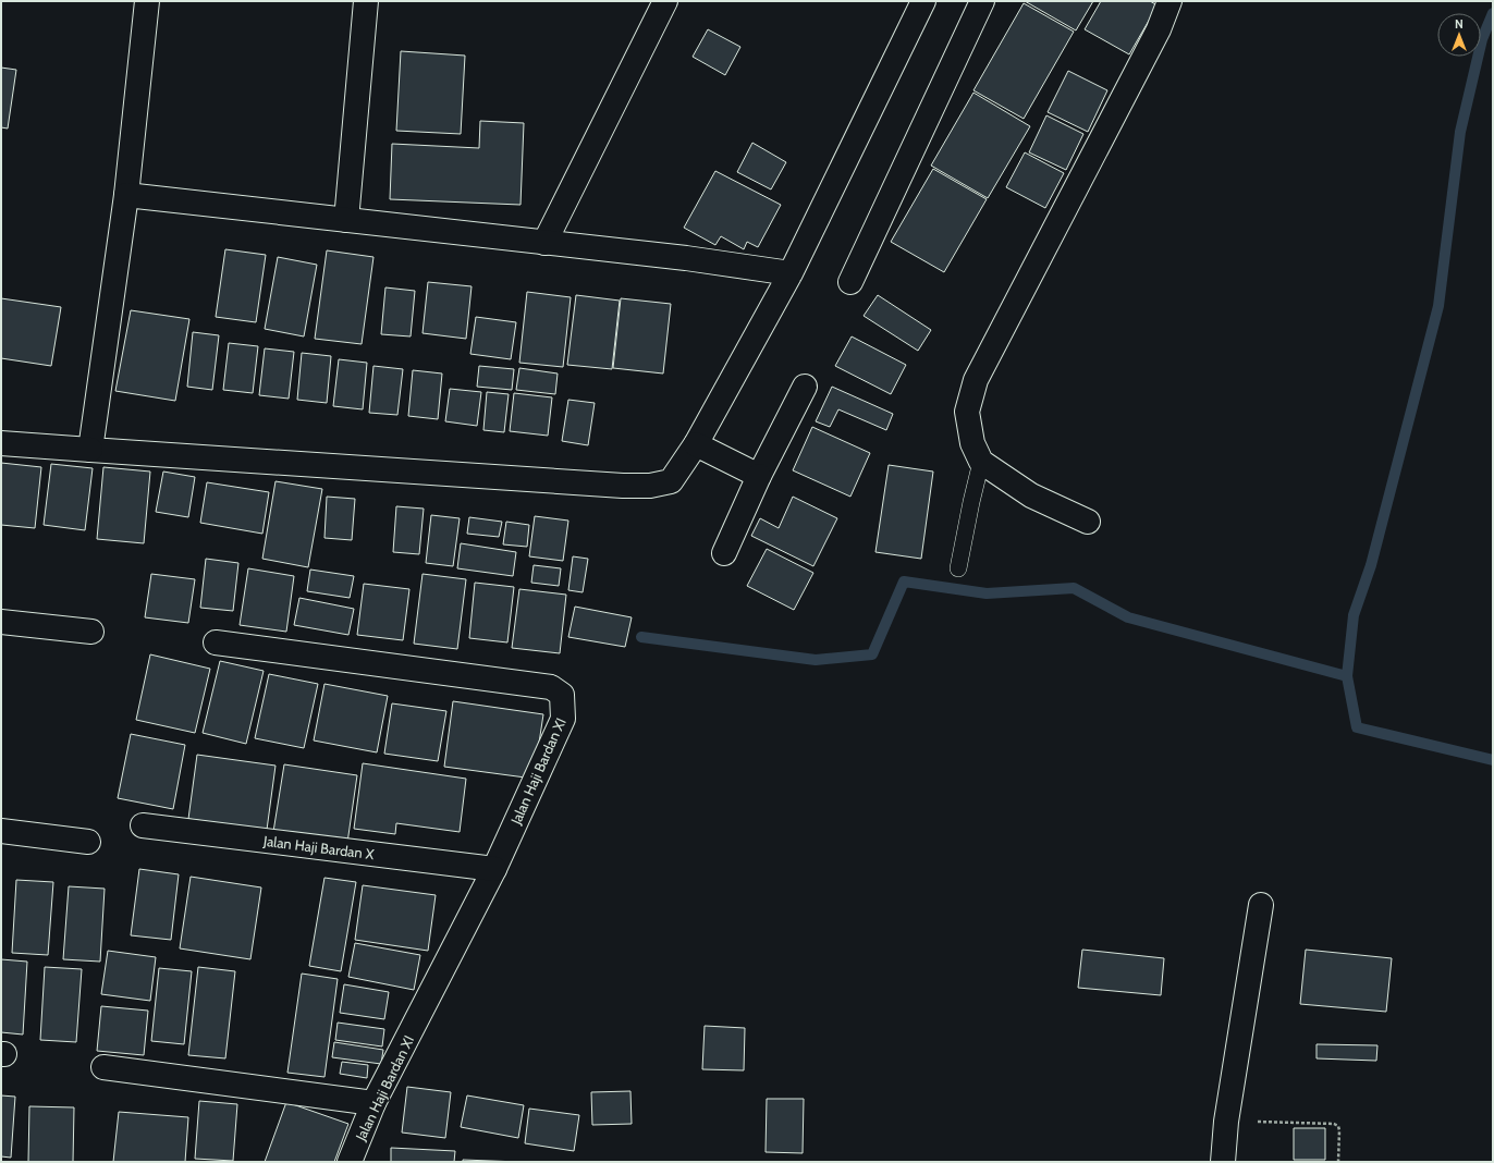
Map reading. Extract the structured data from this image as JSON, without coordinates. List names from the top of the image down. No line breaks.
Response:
{"streets":{"street":["Jalan Haji Bardan XI","Jalan Haji Bardan X"]},"crossings":[["Jalan Haji Bardan XI","Jalan Haji Bardan X"]],"north":"top"}
